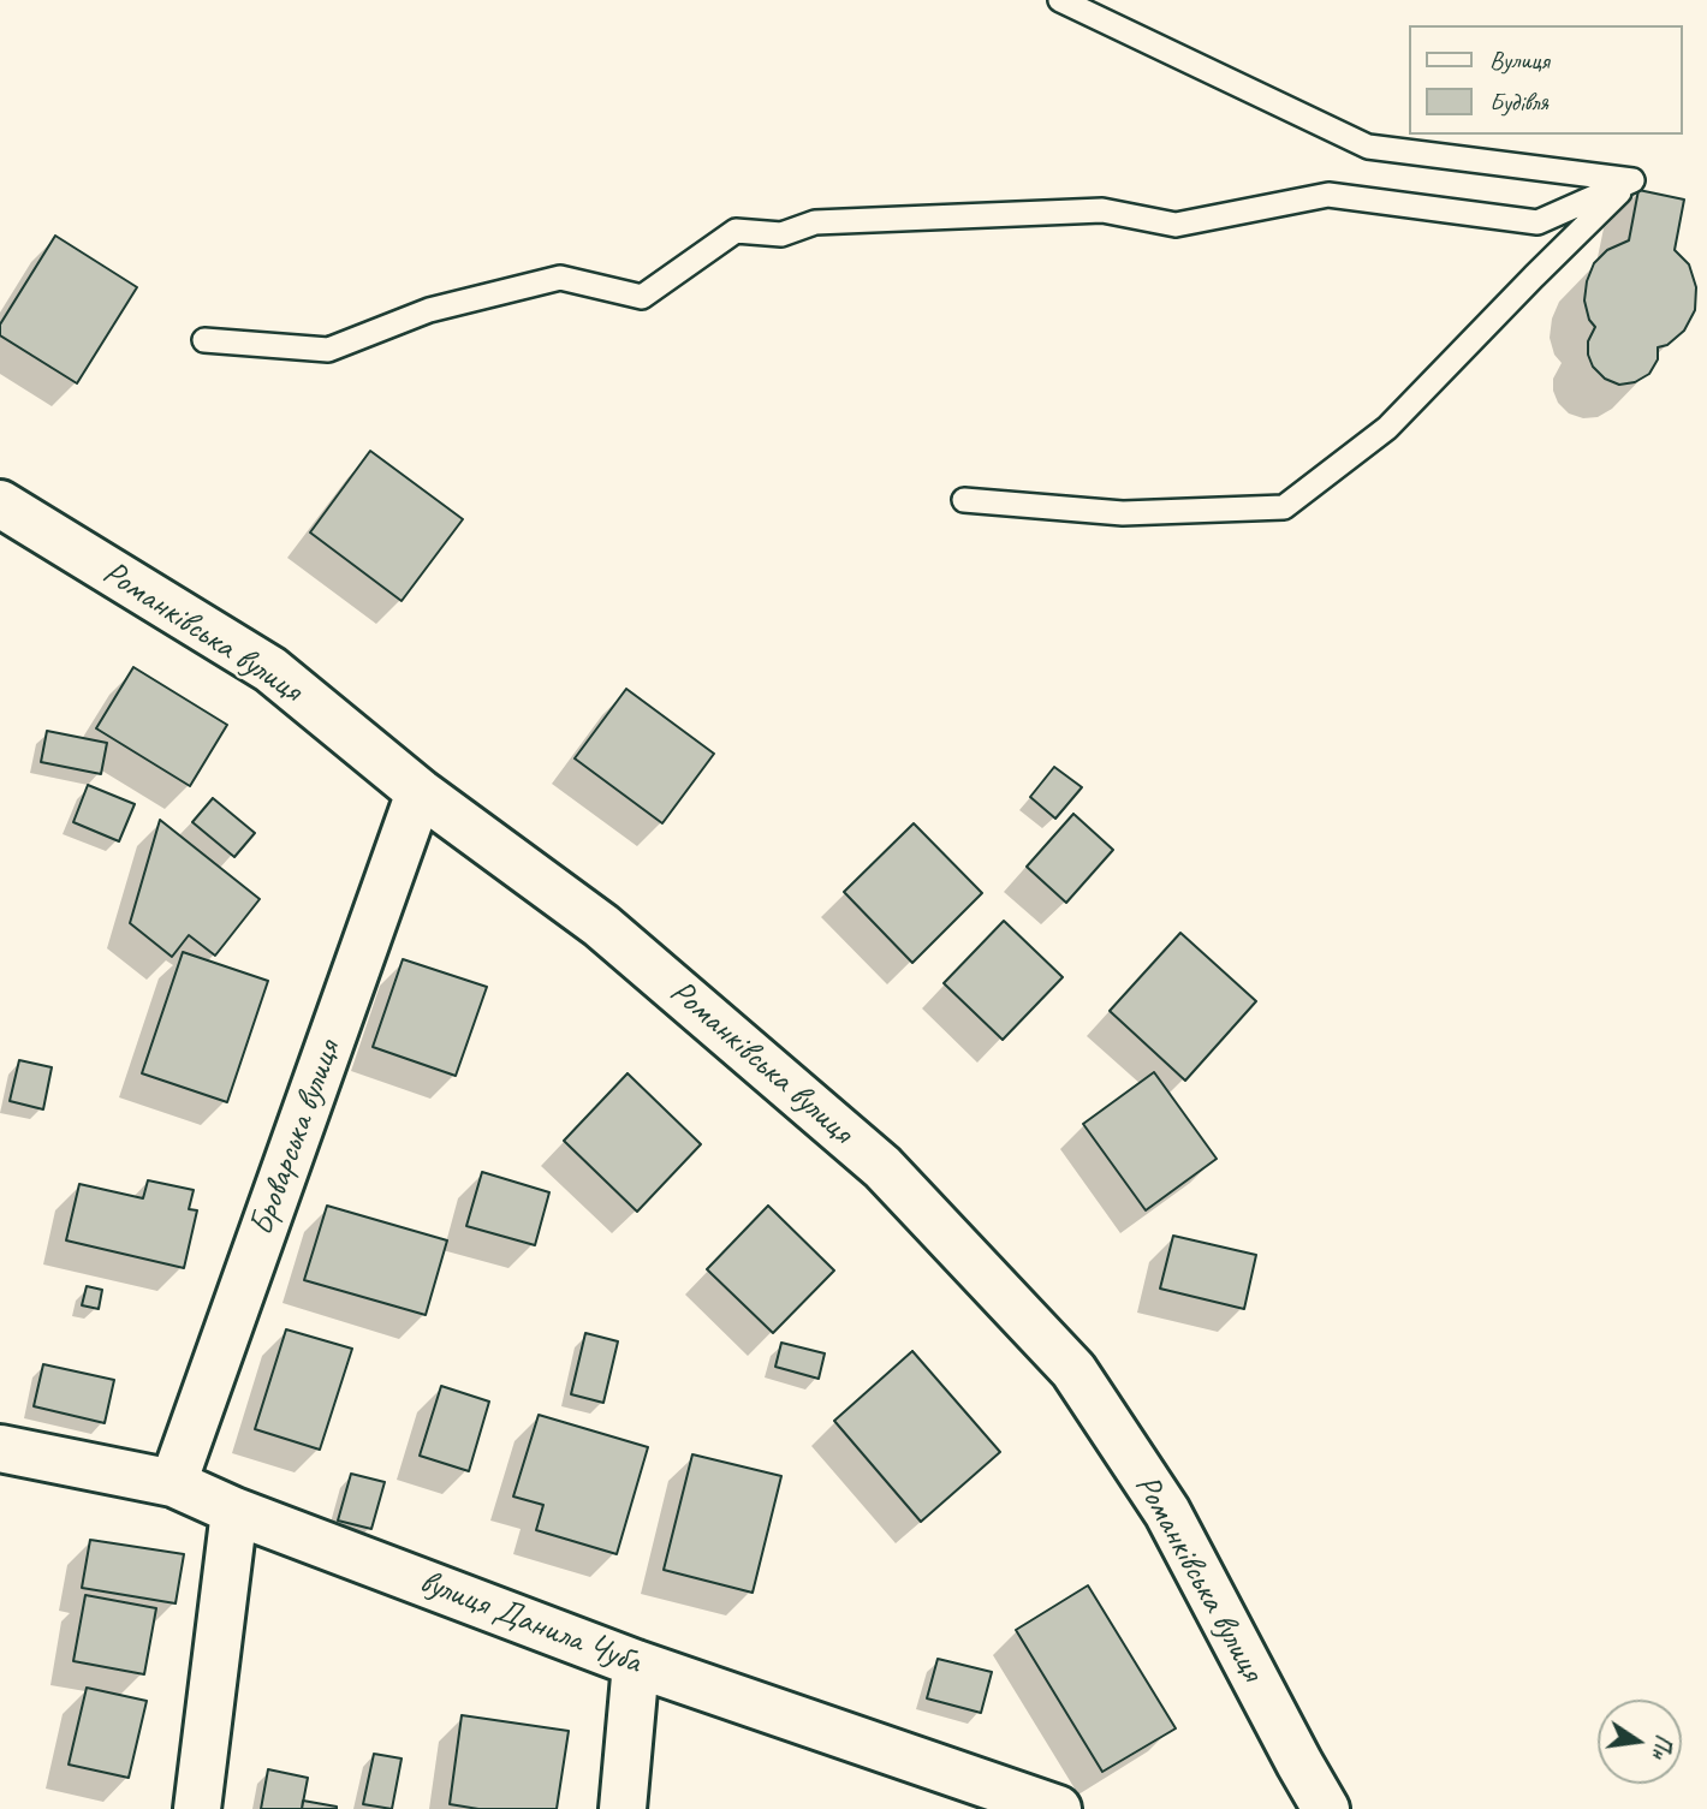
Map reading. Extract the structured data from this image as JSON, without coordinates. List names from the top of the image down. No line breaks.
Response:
{"streets":{"street":["Романківська вулиця","Броварська вулиця","вулиця Данила Чуба"]},"crossings":[["Романківська вулиця","Броварська вулиця"],["Броварська вулиця","вулиця Данила Чуба"]],"legend":["Вулиця","Будівля"],"north":"right"}
